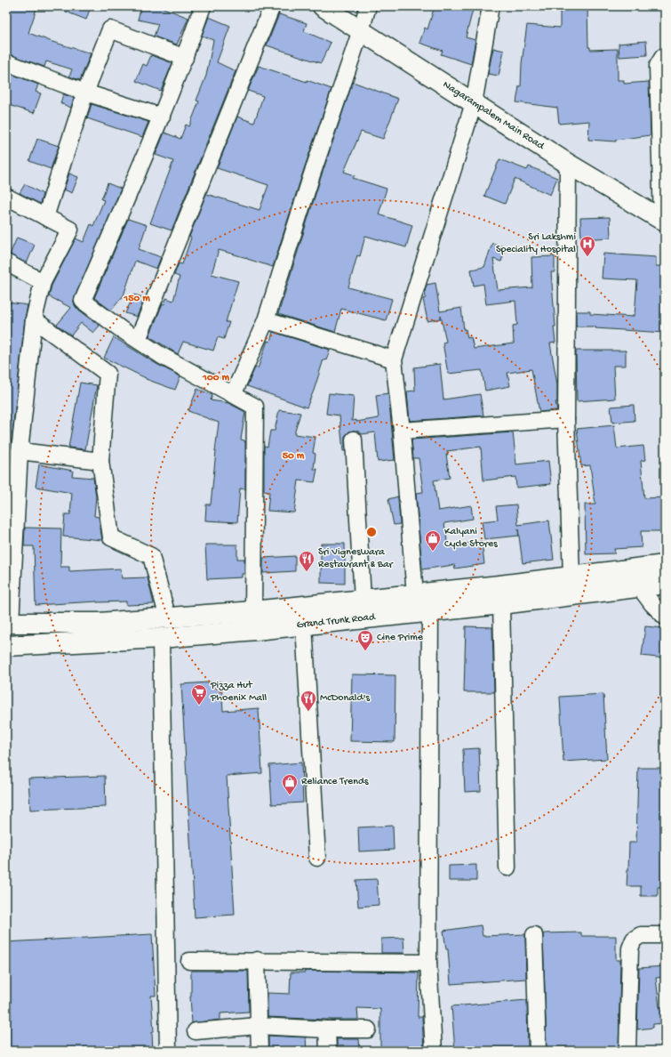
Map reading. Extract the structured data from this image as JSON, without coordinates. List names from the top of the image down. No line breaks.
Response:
{"streets":{"main road":["Nagarampalem Main Road","Grand Trunk Road"]},"places":{"hospital":["Sri Lakshmi Speciality Hospital"],"shop":["Kalyani Cycle Stores","Reliance Trends"],"restaurant":["Sri Vigneswara Restaurant & Bar","McDonald's"],"theatre":["Cine Prime"],"supermarket":["Pizza Hut Phoenix Mall"]},"rings":["150 m","100 m","50 m"]}
